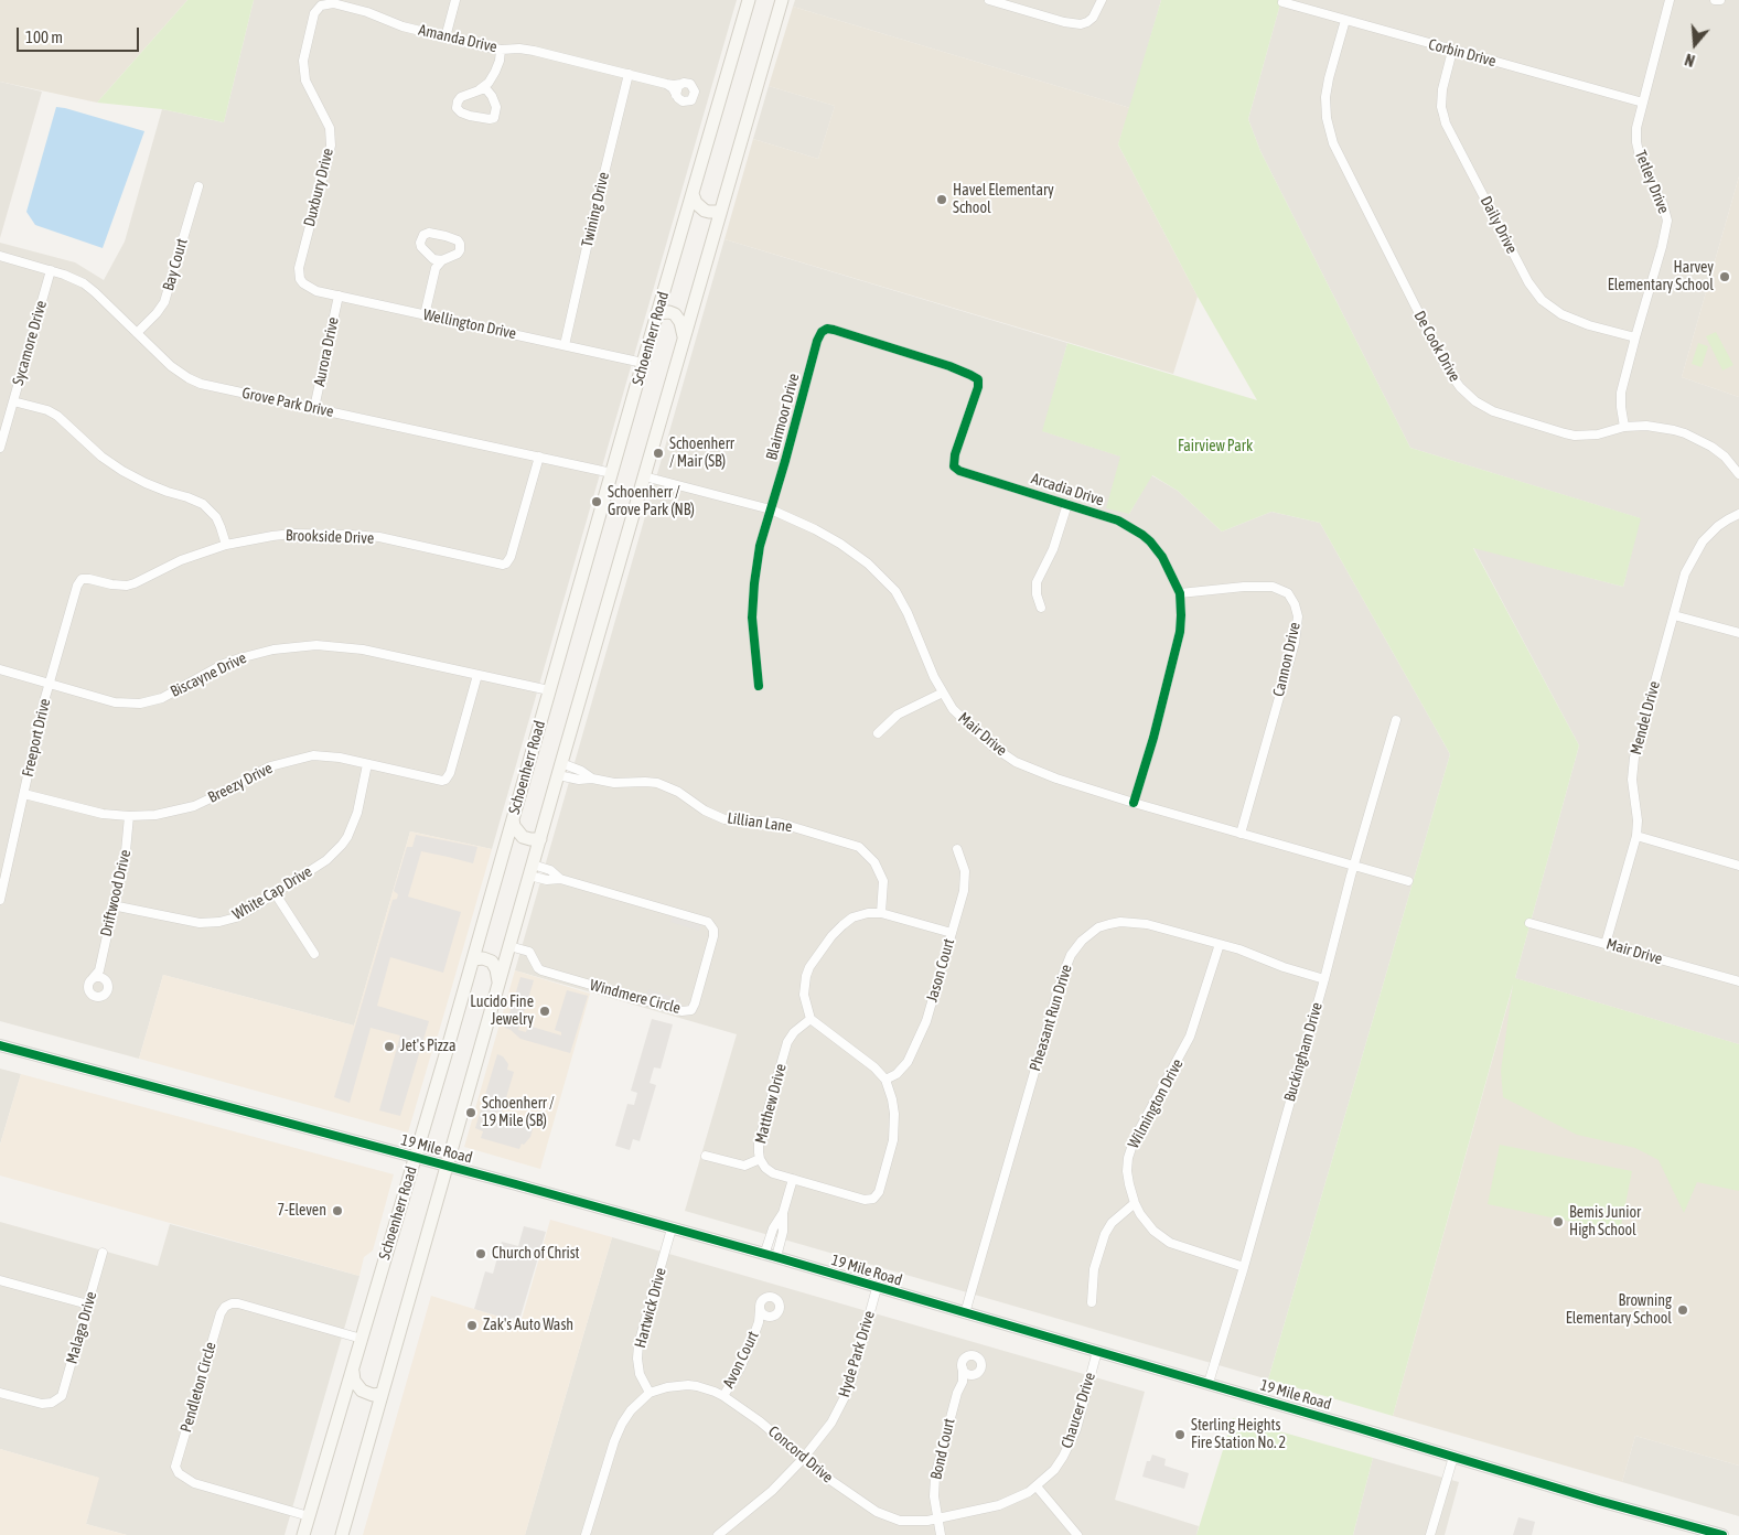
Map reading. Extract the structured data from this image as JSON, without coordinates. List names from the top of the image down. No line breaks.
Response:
{"streets":{"main road":["Schoenherr Road"],"street":["Amanda Drive","Corbin Drive","Tetley Drive","Duxbury Drive","Twining Drive","Daily Drive","Bay Court","Wellington Drive","Sycamore Drive","De Cook Drive","Aurora Drive","Grove Park Drive","Blairmoor Drive","Arcadia Drive","Brookside Drive","Cannon Drive","Biscayne Drive","Mendel Drive","Mair Drive","Freeport Drive","Breezy Drive","Lillian Lane","Driftwood Drive","White Cap Drive","Jason Court","Windmere Circle","Pheasant Run Drive","Buckingham Drive","Matthew Drive","Wilmington Drive","19 Mile Road","Hartwick Drive","Malaga Drive","Hyde Park Drive","Avon Court","Pendleton Circle","Chaucer Drive","Bond Court","Concord Drive"]},"crossings":[["Amanda Drive","Duxbury Drive"],["Amanda Drive","Twining Drive"],["Corbin Drive","Tetley Drive"],["Corbin Drive","Daily Drive"],["Corbin Drive","De Cook Drive"],["Tetley Drive","Daily Drive"],["Tetley Drive","De Cook Drive"],["Duxbury Drive","Wellington Drive"],["Twining Drive","Wellington Drive"],["Bay Court","Grove Park Drive"],["Wellington Drive","Schoenherr Road"],["Wellington Drive","Aurora Drive"],["Schoenherr Road","Grove Park Drive"],["Schoenherr Road","Biscayne Drive"],["Schoenherr Road","Mair Drive"],["Schoenherr Road","Lillian Lane"],["Schoenherr Road","Windmere Circle"],["Schoenherr Road","19 Mile Road"],["Schoenherr Road","Pendleton Circle"],["Sycamore Drive","Grove Park Drive"],["Aurora Drive","Grove Park Drive"],["Grove Park Drive","Brookside Drive"],["Blairmoor Drive","Arcadia Drive"],["Blairmoor Drive","Mair Drive"],["Arcadia Drive","Cannon Drive"],["Arcadia Drive","Mair Drive"],["Brookside Drive","Freeport Drive"],["Cannon Drive","Mair Drive"],["Biscayne Drive","Freeport Drive"],["Biscayne Drive","Breezy Drive"],["Mendel Drive","Mair Drive"],["Mair Drive","Buckingham Drive"],["Freeport Drive","Breezy Drive"],["Breezy Drive","Driftwood Drive"],["Breezy Drive","White Cap Drive"],["Driftwood Drive","White Cap Drive"],["Jason Court","Matthew Drive"],["Pheasant Run Drive","Buckingham Drive"],["Pheasant Run Drive","Wilmington Drive"],["Pheasant Run Drive","19 Mile Road"],["Buckingham Drive","Wilmington Drive"],["Buckingham Drive","19 Mile Road"],["19 Mile Road","Hartwick Drive"],["19 Mile Road","Hyde Park Drive"],["19 Mile Road","Chaucer Drive"],["Hartwick Drive","Concord Drive"],["Hyde Park Drive","Concord Drive"],["Avon Court","Concord Drive"],["Chaucer Drive","Bond Court"],["Chaucer Drive","Concord Drive"],["Bond Court","Concord Drive"]],"parks":["Fairview Park"],"places":["Havel Elementary School","Harvey Elementary School","Schoenherr / Mair (SB)","Schoenherr / Grove Park (NB)","Lucido Fine Jewelry","Jet's Pizza","Schoenherr / 19 Mile (SB)","7-Eleven","Bemis Junior High School","Church of Christ","Browning Elementary School","Zak's Auto Wash","Sterling Heights Fire Station No. 2"],"scale_bar":"100 m","north":"bottom"}
